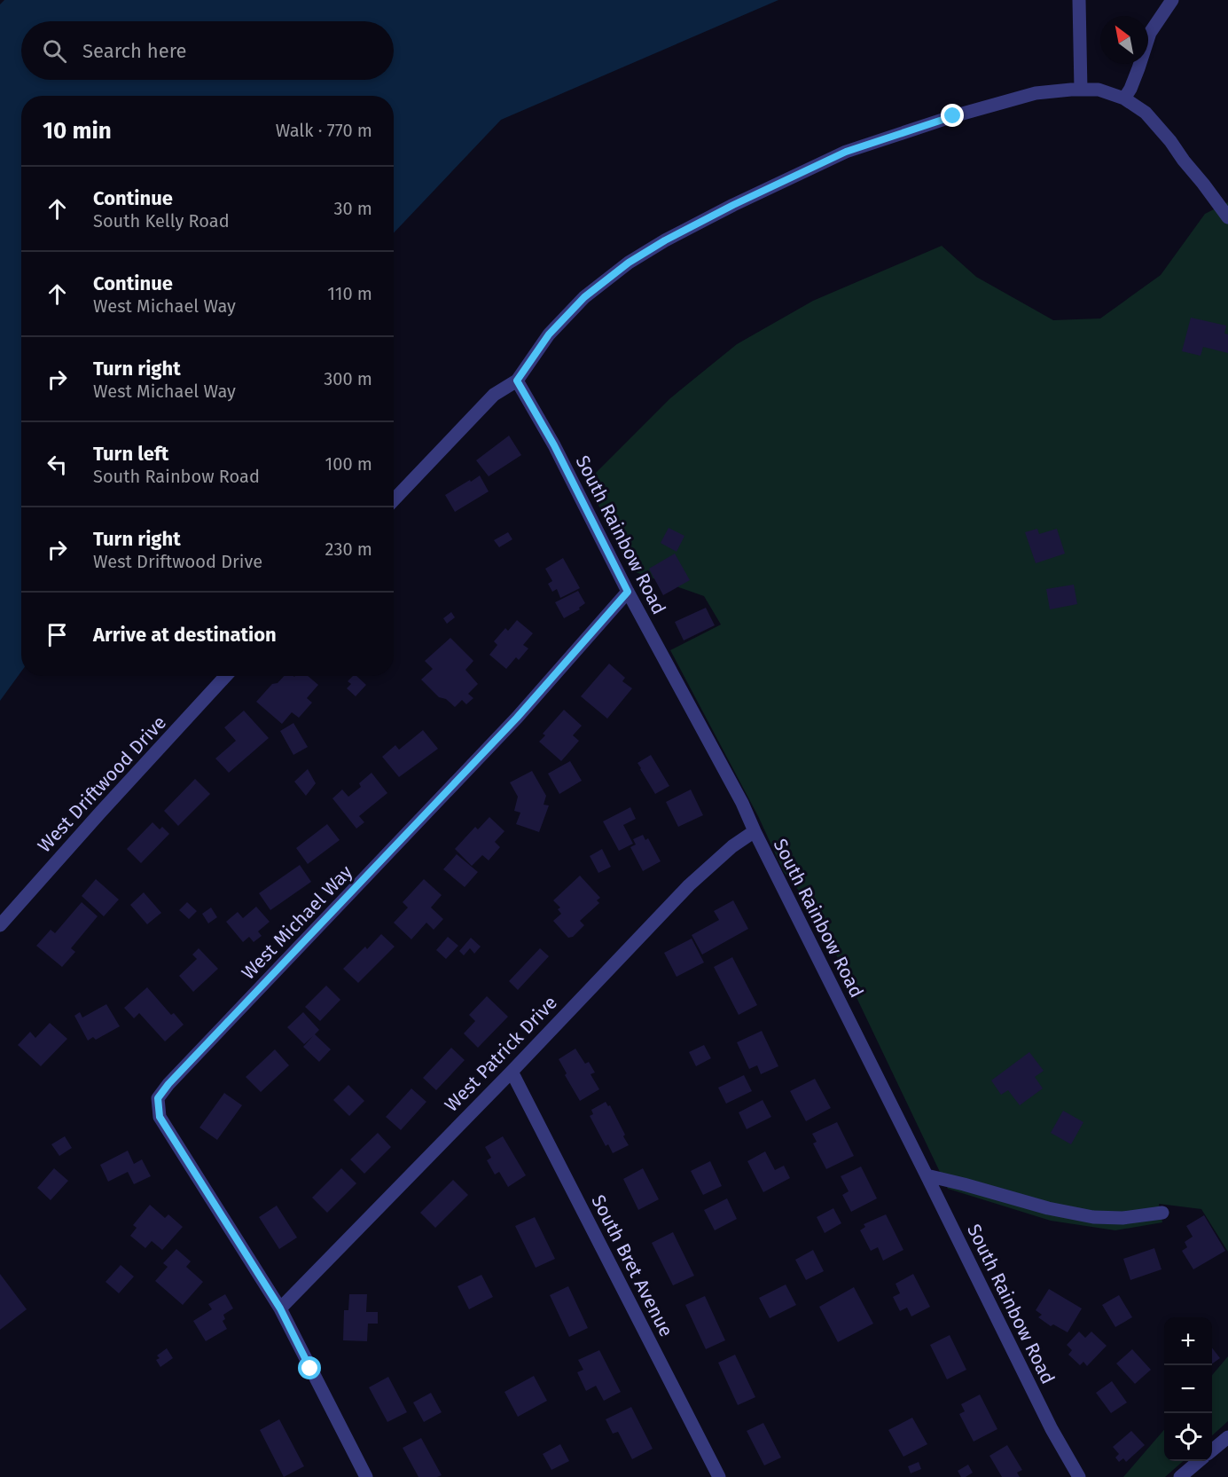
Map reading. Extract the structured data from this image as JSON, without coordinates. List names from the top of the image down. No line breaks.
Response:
{"streets":{"street":["South Rainbow Road","West Driftwood Drive","West Michael Way","West Patrick Drive","South Bret Avenue"]},"crossings":[["South Rainbow Road","West Michael Way"],["South Rainbow Road","West Patrick Drive"],["West Michael Way","West Patrick Drive"],["West Patrick Drive","South Bret Avenue"]],"north":"top left","page":{"search":"Search here","heading":["10 min","Walk · 770 m"],"list":[["Continue","South Kelly Road","30 m"],["Continue","West Michael Way","110 m"],["Turn right","West Michael Way","300 m"],["Turn left","South Rainbow Road","100 m"],["Turn right","West Driftwood Drive","230 m"],"Arrive at destination"],"map_buttons":["+","−"]}}
